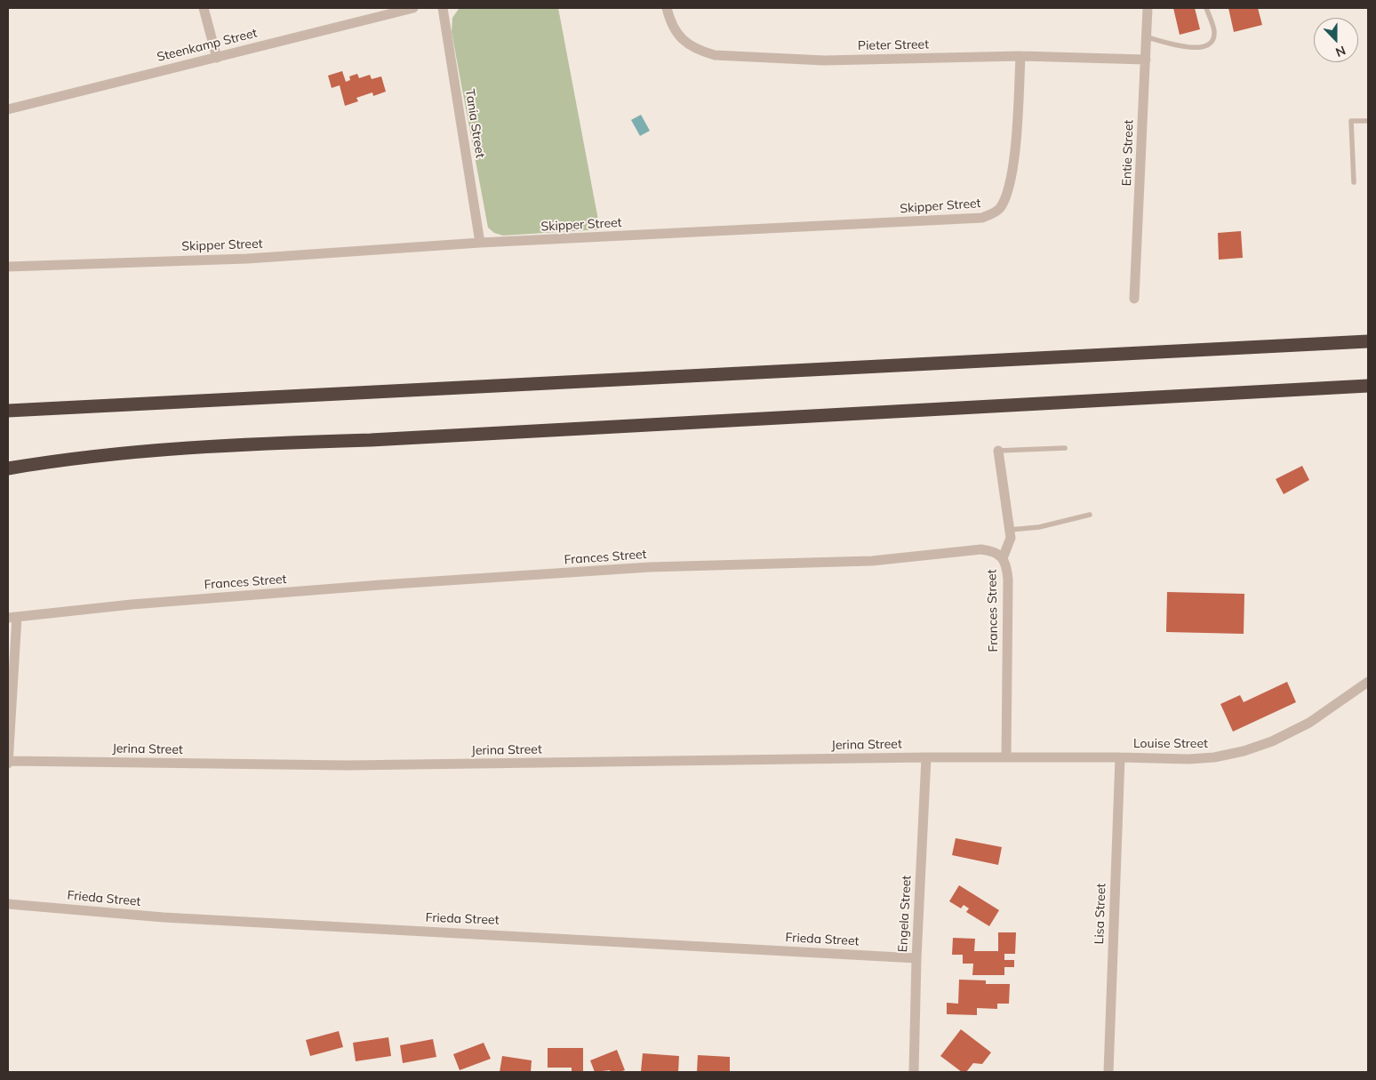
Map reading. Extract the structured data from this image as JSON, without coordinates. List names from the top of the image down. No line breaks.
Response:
{"streets":{"street":["Steenkamp Street","Pieter Street","Tania Street","Entie Street","Skipper Street","Frances Street","Louise Street","Jerina Street","Frieda Street","Engela Street","Lisa Street"]},"crossings":[["Pieter Street","Entie Street"],["Pieter Street","Skipper Street"],["Tania Street","Skipper Street"],["Frances Street","Louise Street"],["Frances Street","Jerina Street"],["Louise Street","Jerina Street"],["Louise Street","Lisa Street"],["Jerina Street","Engela Street"],["Frieda Street","Engela Street"]],"north":"bottom"}
